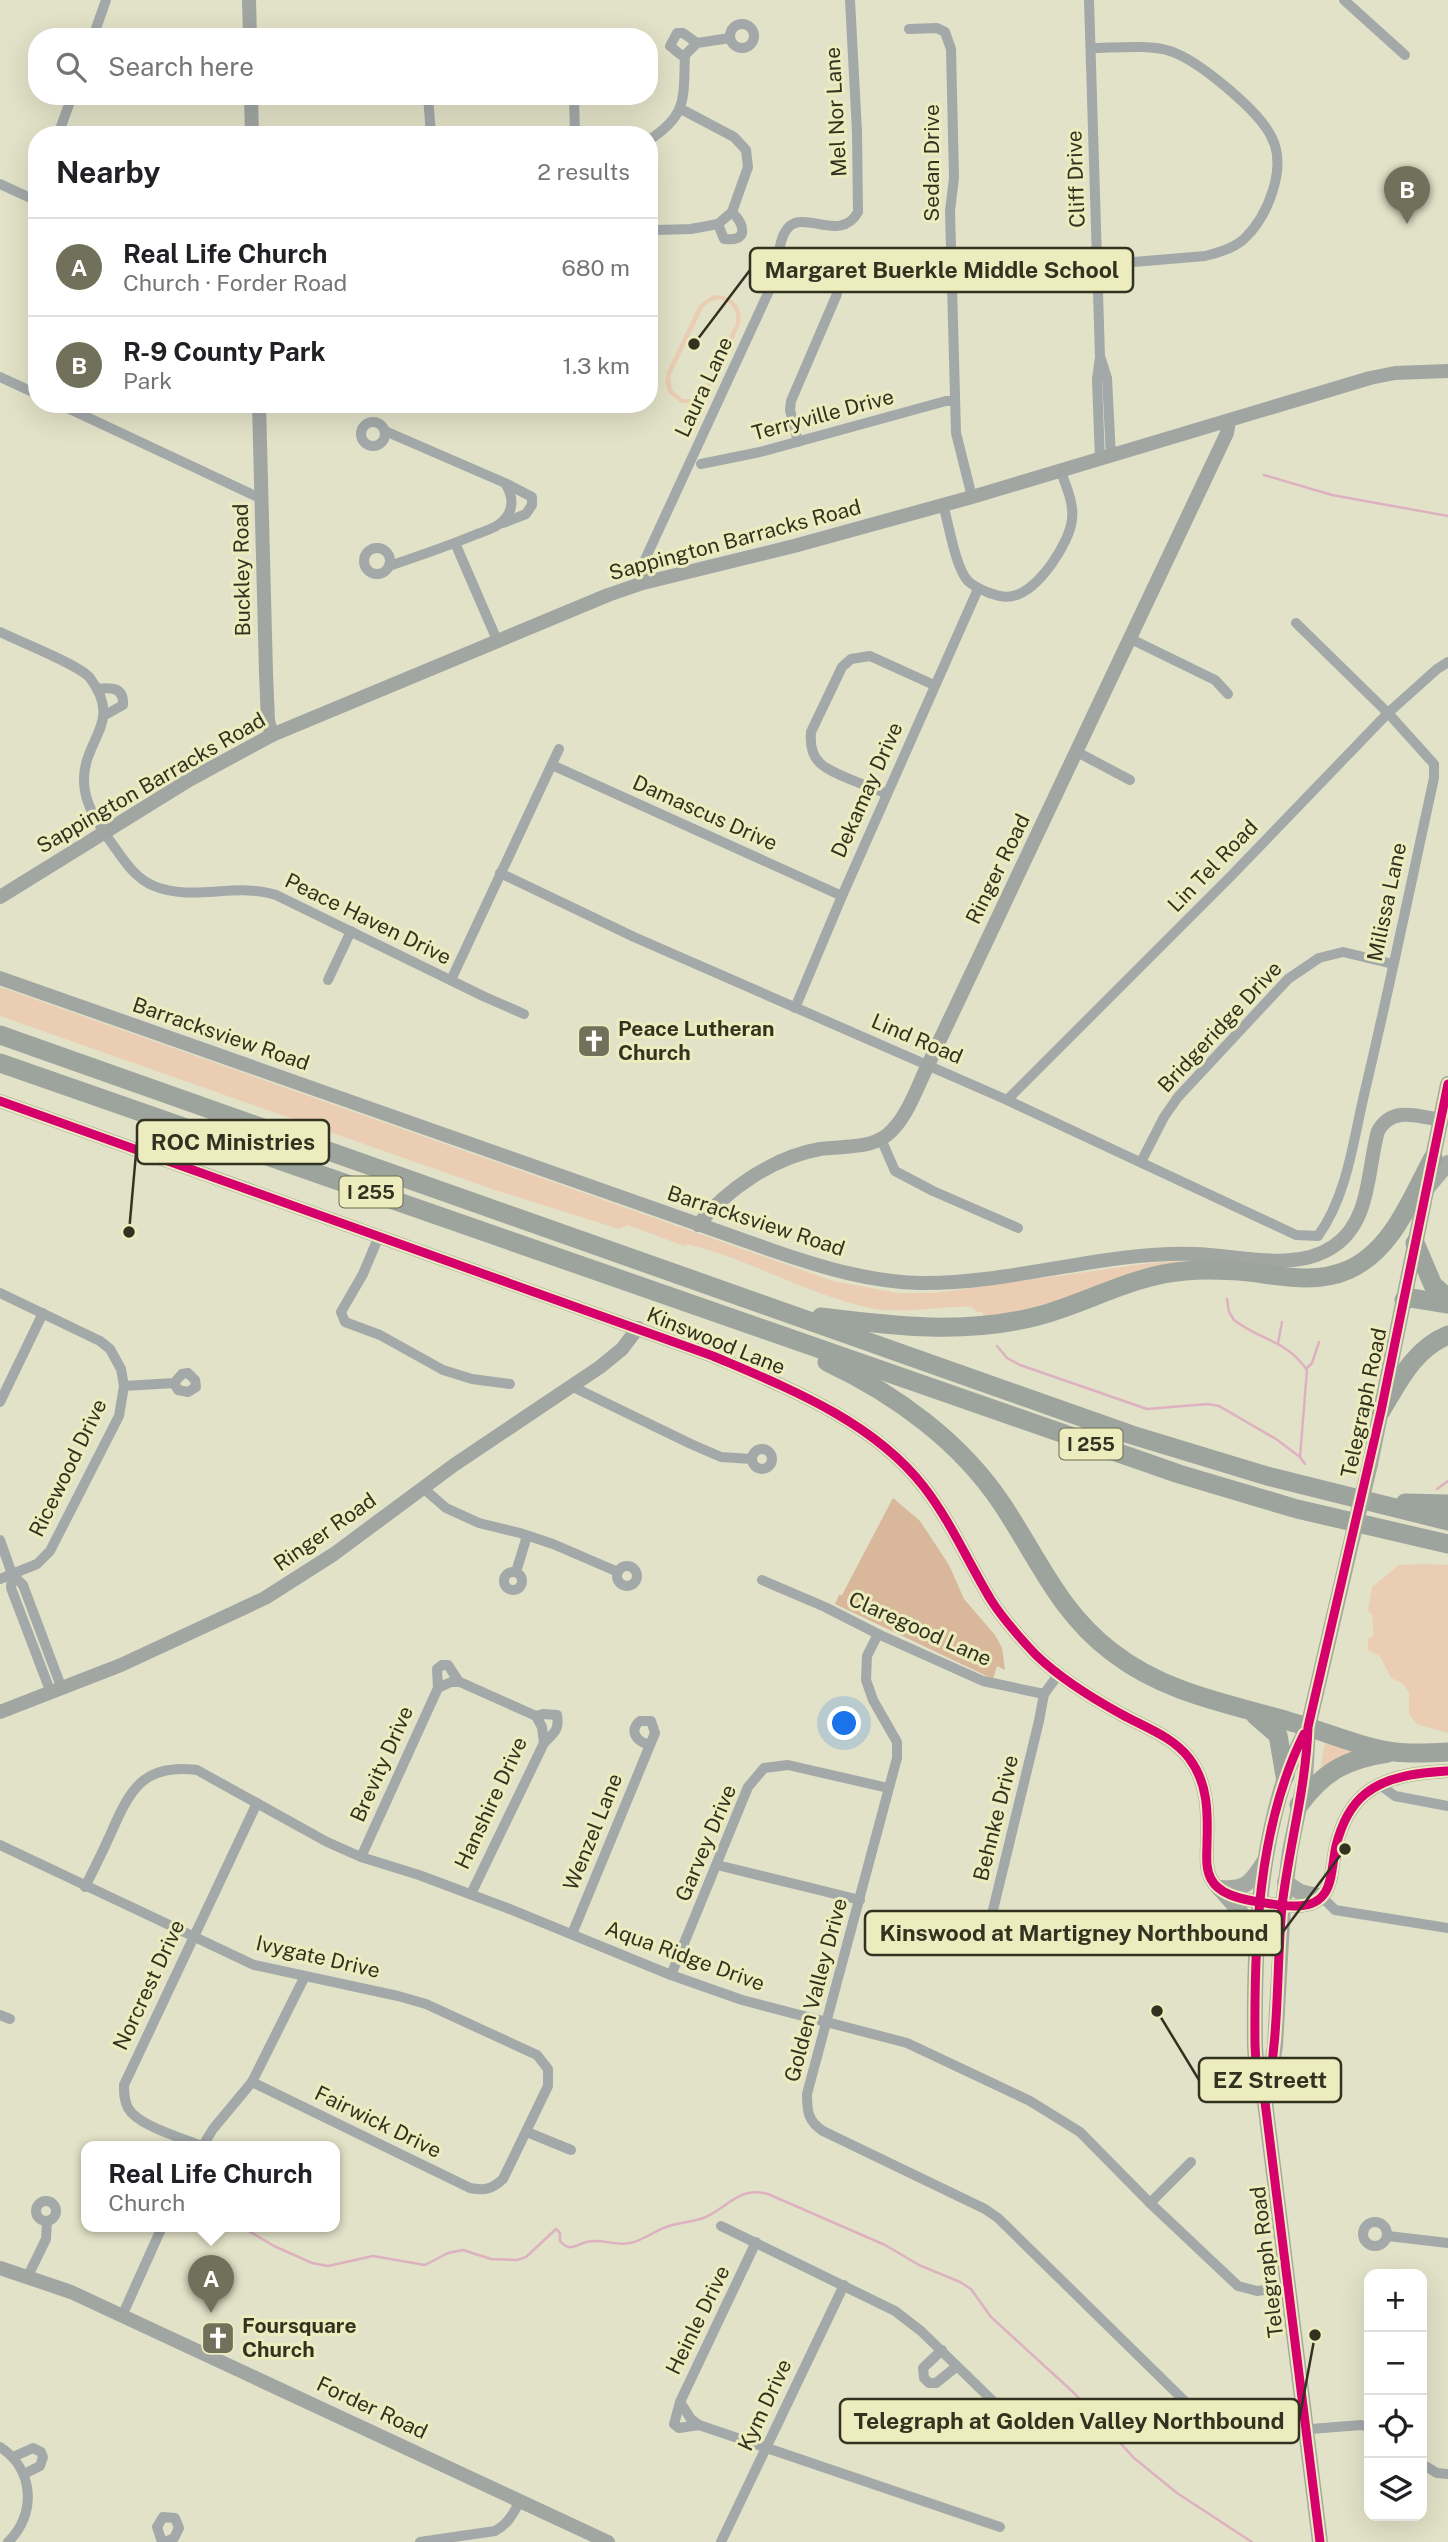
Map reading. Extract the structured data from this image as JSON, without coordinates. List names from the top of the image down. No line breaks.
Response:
{"streets":{"highway":["I 255"],"main road":["Telegraph Road"],"street":["Mel Nor Lane","Sedan Drive","Cliff Drive","Laura Lane","Terryville Drive","Sappington Barracks Road","Buckley Road","Dekamay Drive","Damascus Drive","Lin Tel Road","Ringer Road","Milissa Lane","Peace Haven Drive","Bridgeridge Drive","Barracksview Road","Lind Road","Kinswood Lane","Ricewood Drive","Claregood Lane","Brevity Drive","Hanshire Drive","Behnke Drive","Wenzel Lane","Garvey Drive","Aqua Ridge Drive","Ivygate Drive","Norcrest Drive","Golden Valley Drive","Fairwick Drive","Heinle Drive","Kym Drive","Forder Road"]},"crossings":[["Mel Nor Lane","Laura Lane"],["Sedan Drive","Terryville Drive"],["Sedan Drive","Sappington Barracks Road"],["Cliff Drive","Sappington Barracks Road"],["Laura Lane","Sappington Barracks Road"],["Sappington Barracks Road","Buckley Road"],["Sappington Barracks Road","Ringer Road"],["Sappington Barracks Road","Peace Haven Drive"],["Dekamay Drive","Damascus Drive"],["Dekamay Drive","Lind Road"],["Lin Tel Road","Milissa Lane"],["Lin Tel Road","Lind Road"],["Ringer Road","Lind Road"],["Ringer Road","Kinswood Lane"],["Milissa Lane","Bridgeridge Drive"],["Milissa Lane","Lind Road"],["Bridgeridge Drive","Lind Road"],["Barracksview Road","Telegraph Road"],["Telegraph Road","Aqua Ridge Drive"],["Telegraph Road","Golden Valley Drive"],["Claregood Lane","Behnke Drive"],["Claregood Lane","Golden Valley Drive"],["Brevity Drive","Hanshire Drive"],["Brevity Drive","Aqua Ridge Drive"],["Hanshire Drive","Aqua Ridge Drive"],["Wenzel Lane","Aqua Ridge Drive"],["Garvey Drive","Aqua Ridge Drive"],["Garvey Drive","Golden Valley Drive"],["Aqua Ridge Drive","Ivygate Drive"],["Aqua Ridge Drive","Norcrest Drive"],["Aqua Ridge Drive","Golden Valley Drive"],["Ivygate Drive","Norcrest Drive"],["Ivygate Drive","Fairwick Drive"]],"places":{"other":["Margaret Buerkle Middle School","ROC Ministries","Kinswood at Martigney Northbound","EZ Streett","Telegraph at Golden Valley Northbound"],"church":["Peace Lutheran Church","Foursquare Church"]},"page":{"search":"Search here","heading":["Nearby","2 results"],"pins":["B","A"],"list":[{"mark":"A","name":"Real Life Church","note":"Church · Forder Road","value":"680 m"},{"mark":"B","name":"R-9 County Park","note":"Park","value":"1.3 km"}],"popup":["Real Life Church","Church"],"map_buttons":["+","−"]}}
